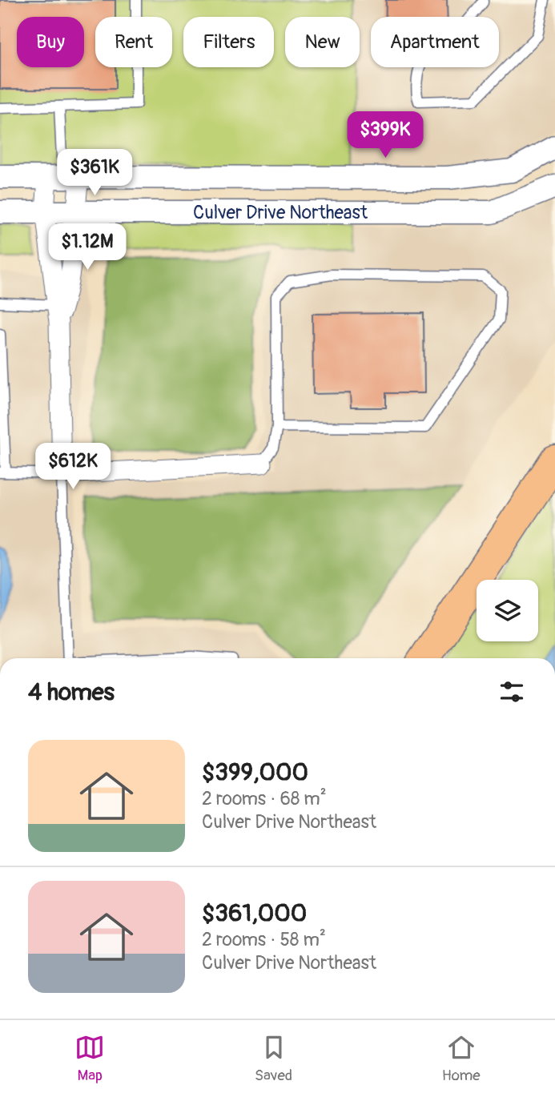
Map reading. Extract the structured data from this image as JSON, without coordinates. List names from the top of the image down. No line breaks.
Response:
{"streets":{"street":["Culver Drive Northeast"]},"page":{"chip":["Buy","Rent","Filters","New","Apartment"],"price":["$399K","$361K","$1.12M","$612K"],"heading":"4 homes","list":[{"name":"$399,000","note":"2 rooms · 68 m² · Culver Drive Northeast"},{"name":"$361,000","note":"2 rooms · 58 m² · Culver Drive Northeast"}],"tabs":["Map","Saved","Home"]}}
